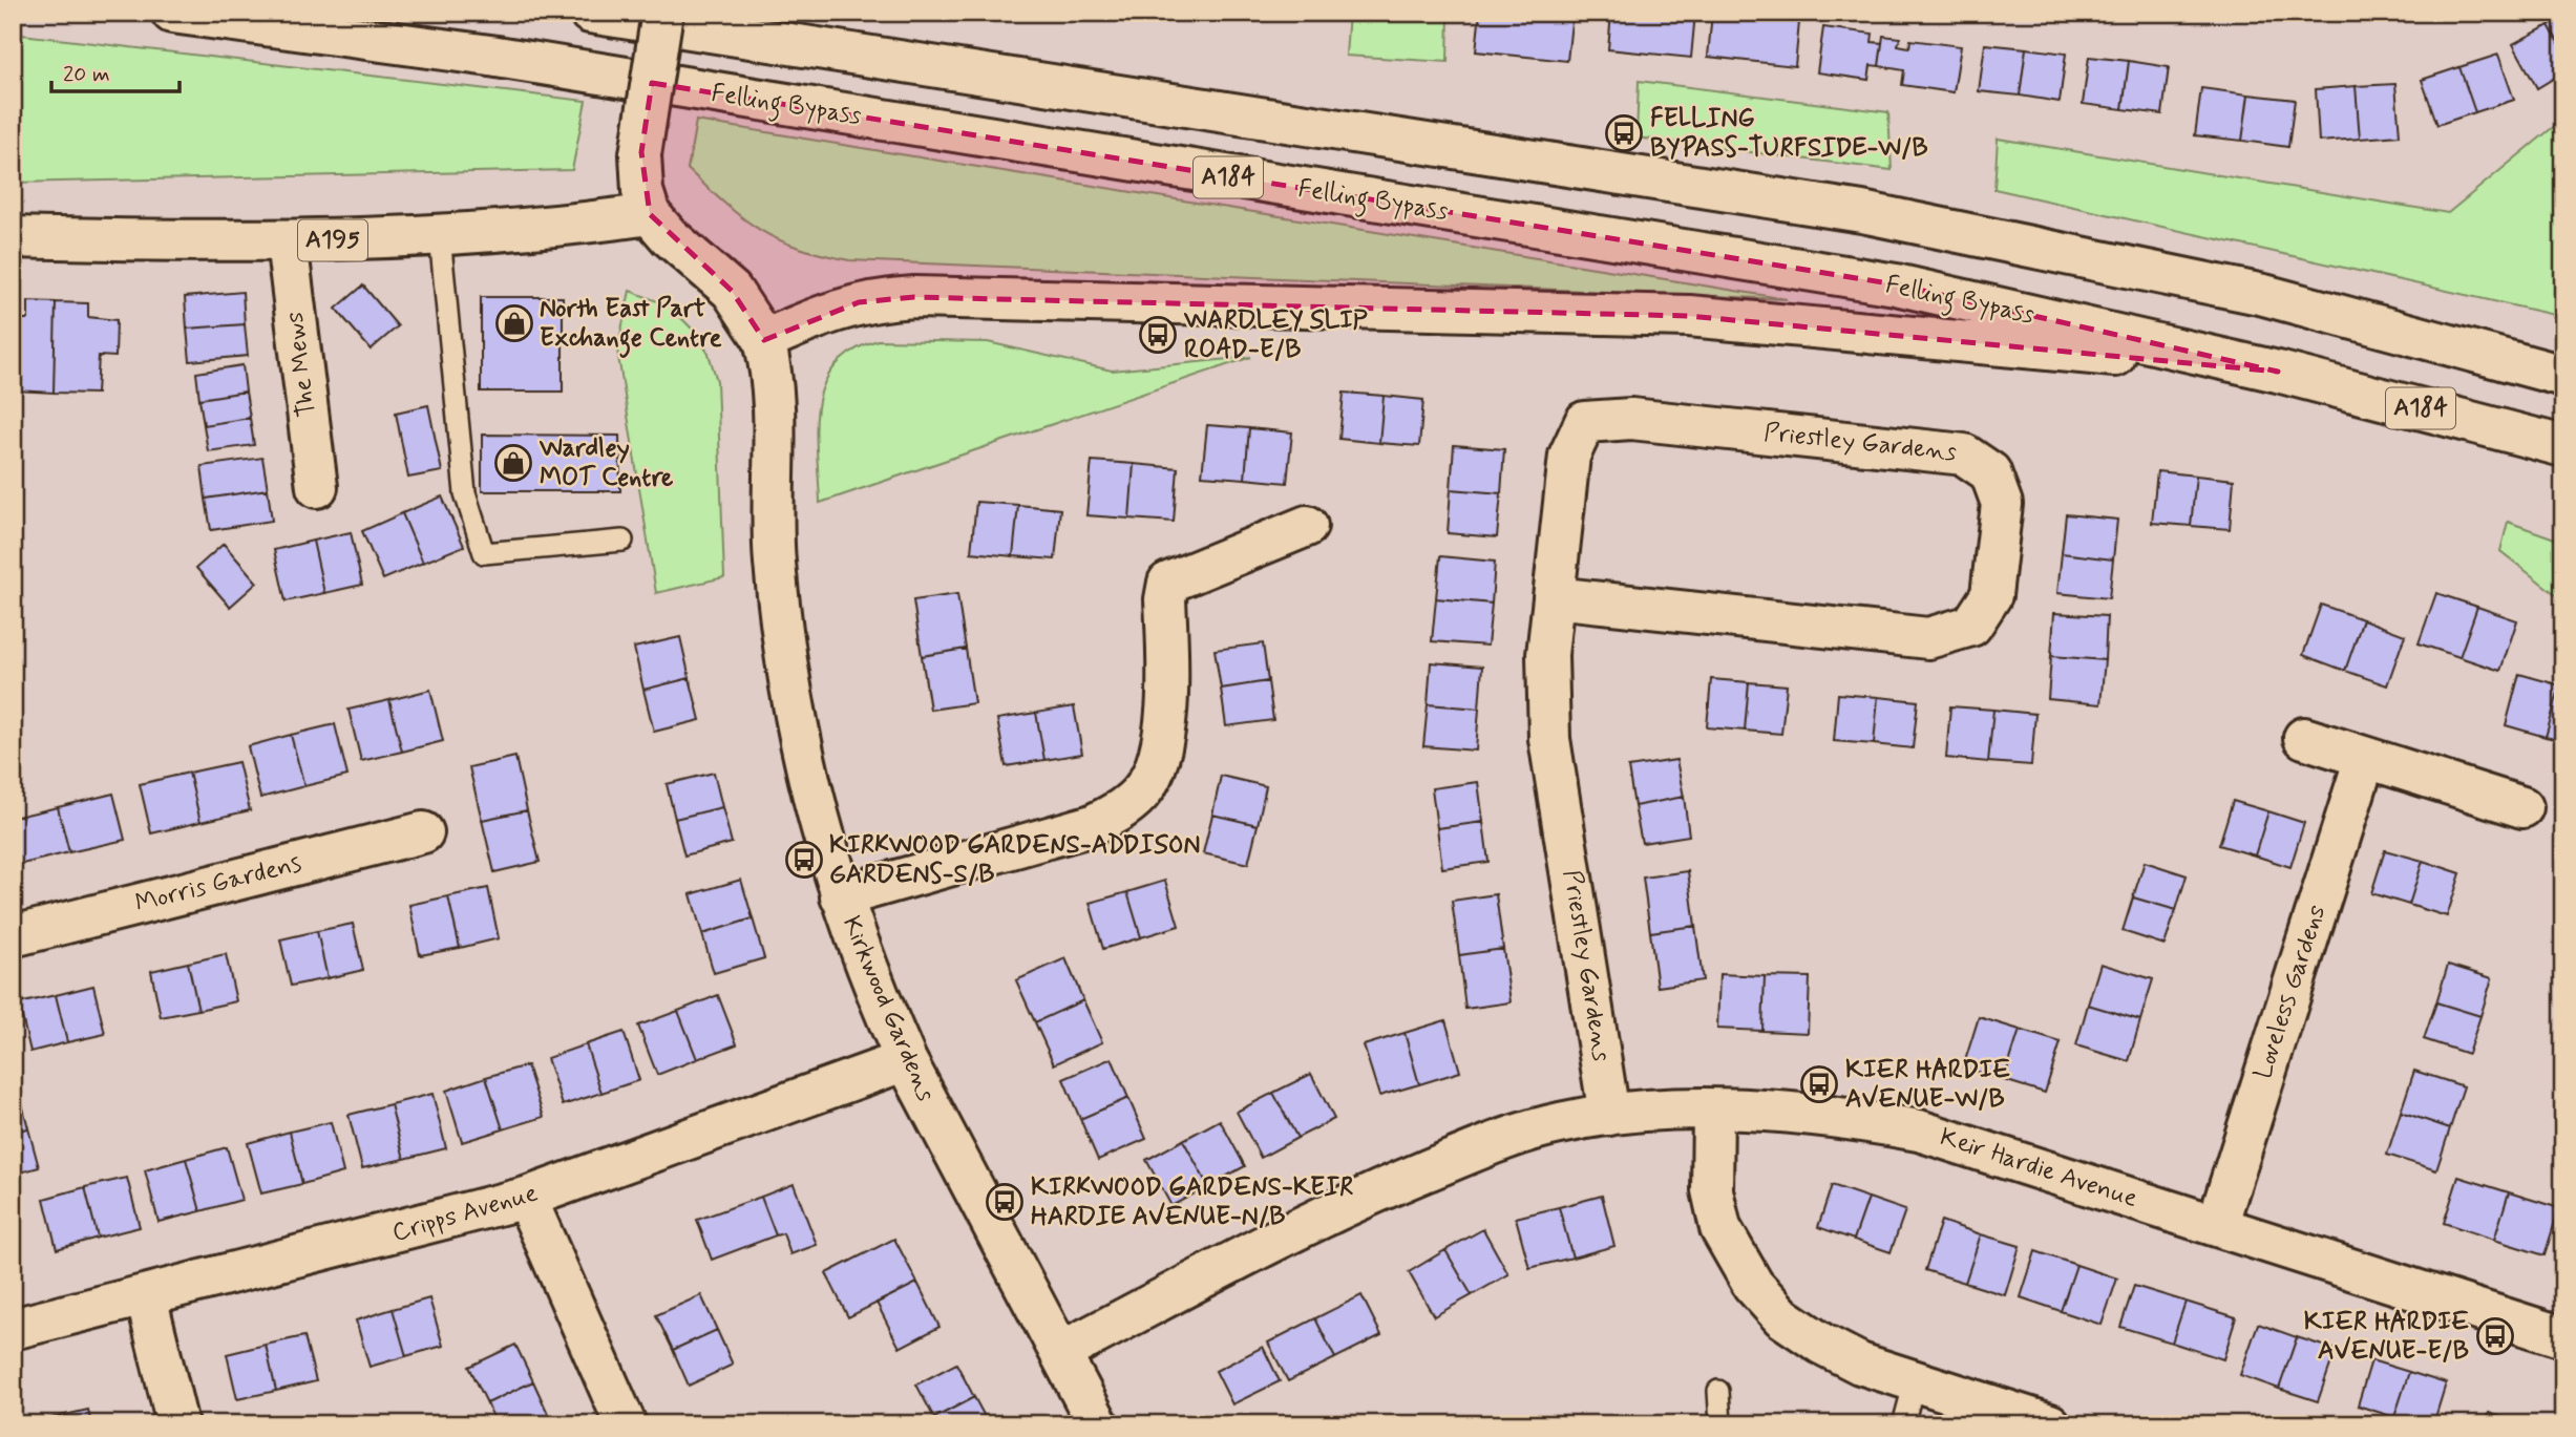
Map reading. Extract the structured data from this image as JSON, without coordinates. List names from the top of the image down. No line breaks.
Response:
{"streets":{"main road":["Felling Bypass","A184","A195","The Mews","Priestley Gardens","Morris Gardens","Loveless Gardens","Kirkwood Gardens","Keir Hardie Avenue","Cripps Avenue"]},"crossings":[["A195","The Mews"],["Priestley Gardens","Keir Hardie Avenue"],["Loveless Gardens","Keir Hardie Avenue"],["Kirkwood Gardens","Keir Hardie Avenue"],["Kirkwood Gardens","Cripps Avenue"]],"places":{"bus stop":["FELLING BYPASS-TURFSIDE-W/B","WARDLEY SLIP ROAD-E/B","KIRKWOOD GARDENS-ADDISON GARDENS-S/B","KIER HARDIE AVENUE-W/B","KIRKWOOD GARDENS-KEIR HARDIE AVENUE-N/B","KIER HARDIE AVENUE-E/B"],"shop":["North East Part Exchange Centre","Wardley MOT Centre"]},"scale_bar":"20 m"}
